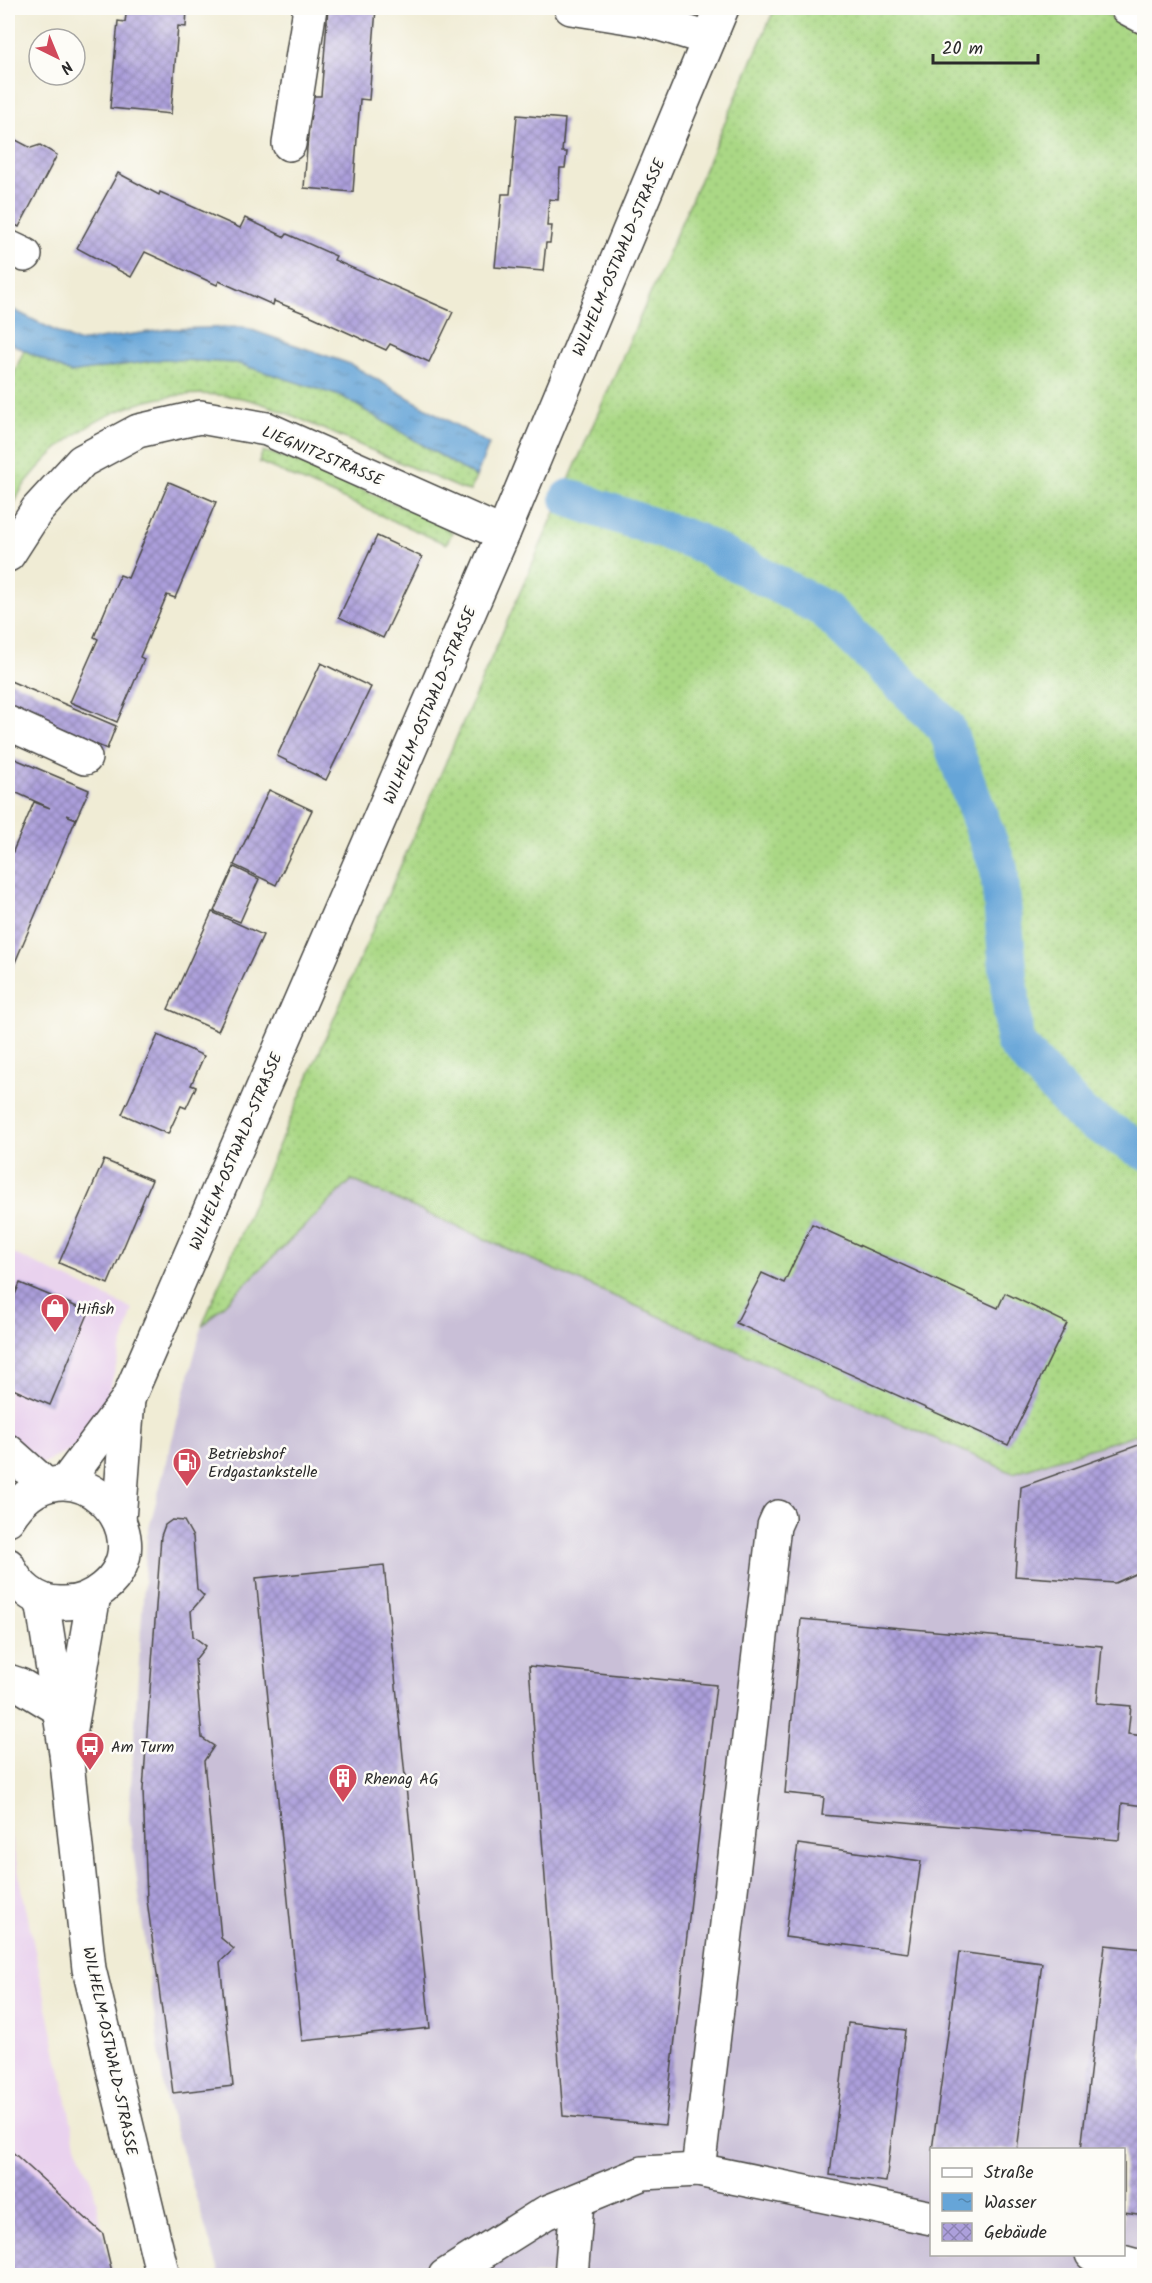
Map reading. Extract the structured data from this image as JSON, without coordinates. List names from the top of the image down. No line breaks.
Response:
{"streets":{"street":["WILHELM-OSTWALD-STRASSE","LIEGNITZSTRASSE"]},"crossings":[["WILHELM-OSTWALD-STRASSE","LIEGNITZSTRASSE"]],"places":{"shop":["Hifish"],"fuel station":["Betriebshof Erdgastankstelle"],"bus stop":["Am Turm"],"building":["Rhenag AG"]},"legend":["Straße","Wasser","Gebäude"],"scale_bar":"20 m","north":"bottom right"}
